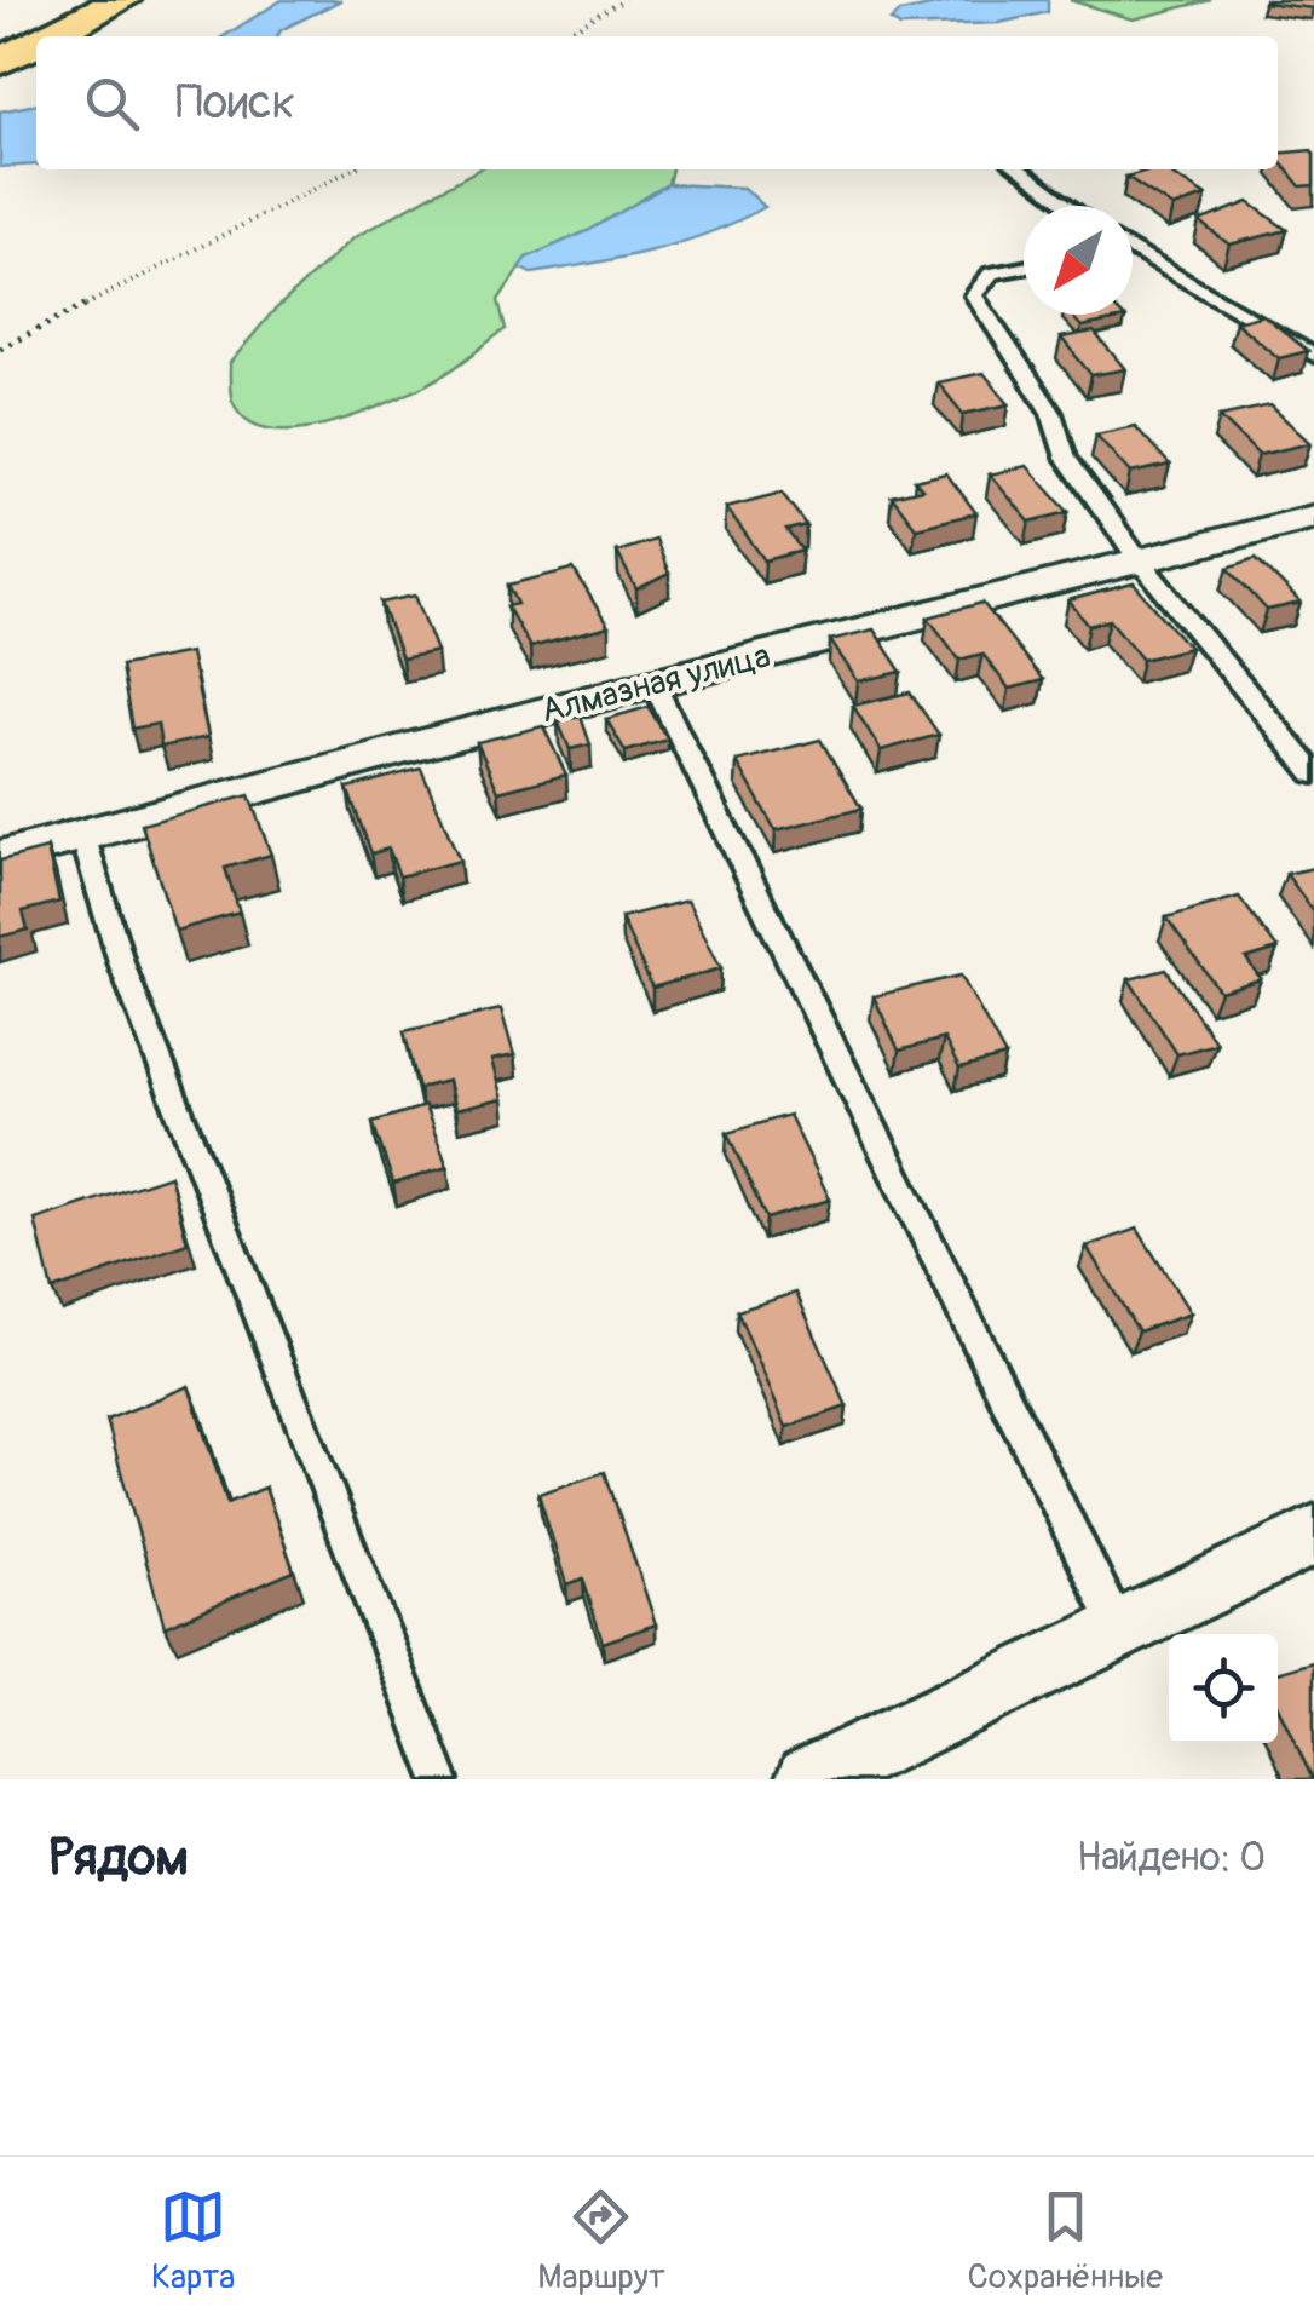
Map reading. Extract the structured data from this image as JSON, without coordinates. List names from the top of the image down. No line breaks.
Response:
{"streets":{"street":["Алмазная улица"]},"north":"bottom left","page":{"search":"Поиск","heading":["Рядом","Найдено: 0"],"nav":["Карта","Маршрут","Сохранённые"]}}
